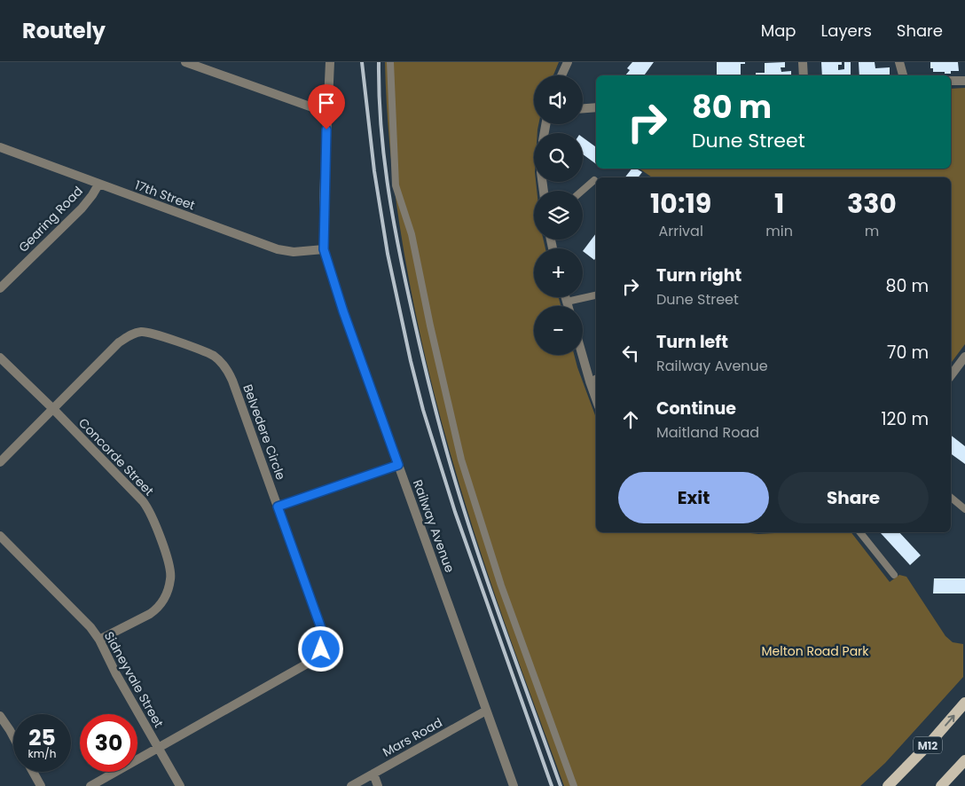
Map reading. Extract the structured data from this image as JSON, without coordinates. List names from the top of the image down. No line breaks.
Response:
{"streets":{"main road":["M12"],"street":["17th Street","Gearing Road","Belvedere Circle","Concorde Street","Railway Avenue","Sidneyvale Street","Mars Road"]},"crossings":[["17th Street","Gearing Road"],["17th Street","Railway Avenue"],["Belvedere Circle","Concorde Street"],["Belvedere Circle","Sidneyvale Street"],["Concorde Street","Sidneyvale Street"],["Railway Avenue","Mars Road"]],"parks":["Melton Road Park"],"page":{"header":"Routely","nav":["Map","Layers","Share"],"map_buttons":["+","−"],"turn":["80 m","Dune Street"],"eta":["10:19","Arrival","1","min","330","m"],"list":[{"name":"Turn right","note":"Dune Street","value":"80 m"},{"name":"Turn left","note":"Railway Avenue","value":"70 m"},{"name":"Continue","note":"Maitland Road","value":"120 m"}],"buttons":["Exit","Share"],"speed":"25 km/h","limit":"30"}}
